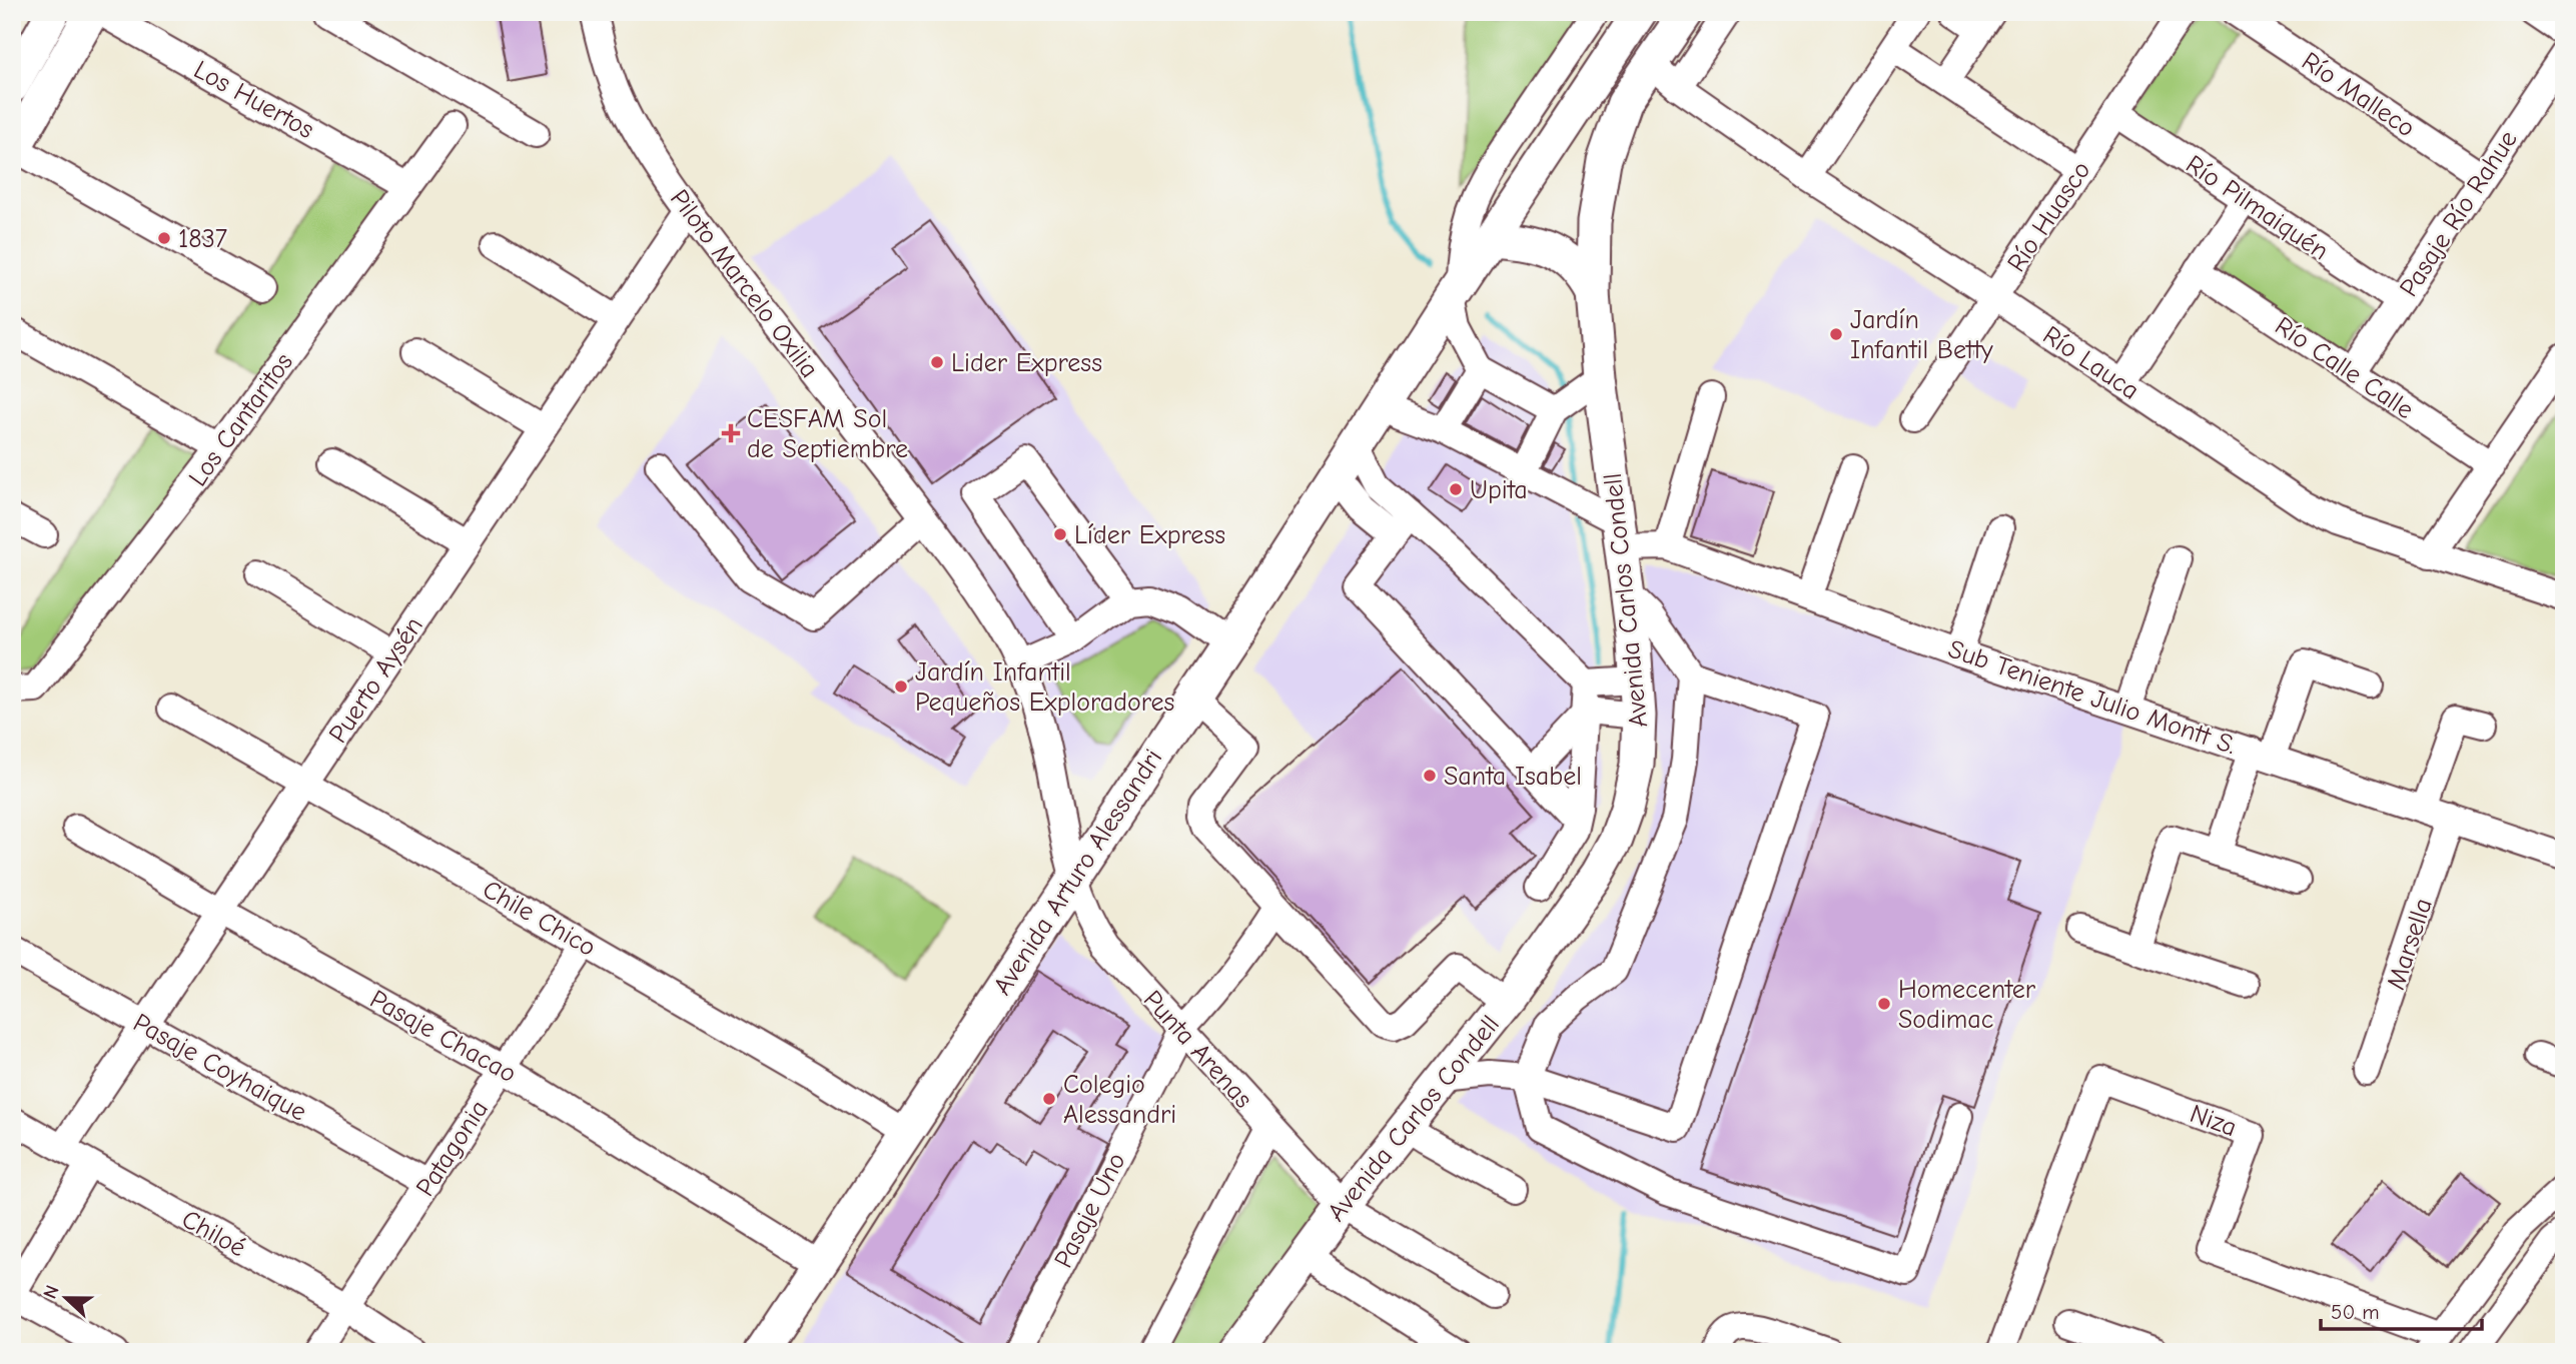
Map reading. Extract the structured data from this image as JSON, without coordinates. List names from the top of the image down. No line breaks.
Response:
{"streets":{"main road":["Avenida Carlos Condell","Avenida Arturo Alessandri"],"street":["Río Malleco","Los Huertos","Río Pilmaiquén","Pasaje Río Rahue","Río Huasco","Piloto Marcelo Oxilia","Río Lauca","Río Calle Calle","Los Cantaritos","Puerto Aysén","Sub Teniente Julio Montt S.","Chile Chico","Marsella","Pasaje Chacao","Punta Arenas","Pasaje Coyhaique","Niza","Patagonia","Pasaje Uno","Chiloé"]},"crossings":[["Río Malleco","Pasaje Río Rahue"],["Los Huertos","Los Cantaritos"],["Río Pilmaiquén","Pasaje Río Rahue"],["Río Pilmaiquén","Río Huasco"],["Pasaje Río Rahue","Río Calle Calle"],["Río Huasco","Río Lauca"],["Piloto Marcelo Oxilia","Puerto Aysén"],["Piloto Marcelo Oxilia","Avenida Arturo Alessandri"],["Piloto Marcelo Oxilia","Punta Arenas"],["Avenida Carlos Condell","Sub Teniente Julio Montt S."],["Avenida Carlos Condell","Avenida Arturo Alessandri"],["Avenida Carlos Condell","Punta Arenas"],["Puerto Aysén","Chile Chico"],["Puerto Aysén","Pasaje Chacao"],["Puerto Aysén","Pasaje Coyhaique"],["Puerto Aysén","Chiloé"],["Sub Teniente Julio Montt S.","Marsella"],["Avenida Arturo Alessandri","Chile Chico"],["Avenida Arturo Alessandri","Punta Arenas"],["Chile Chico","Patagonia"],["Pasaje Chacao","Patagonia"],["Punta Arenas","Pasaje Uno"],["Pasaje Coyhaique","Patagonia"],["Patagonia","Chiloé"]],"places":{"other":["1837","Jardín Infantil Betty","Lider Express","Upita","Líder Express","Jardín Infantil Pequeños Exploradores","Santa Isabel","Homecenter Sodimac","Colegio Alessandri"],"health":["CESFAM Sol de Septiembre"]},"scale_bar":"50 m","north":"left"}
